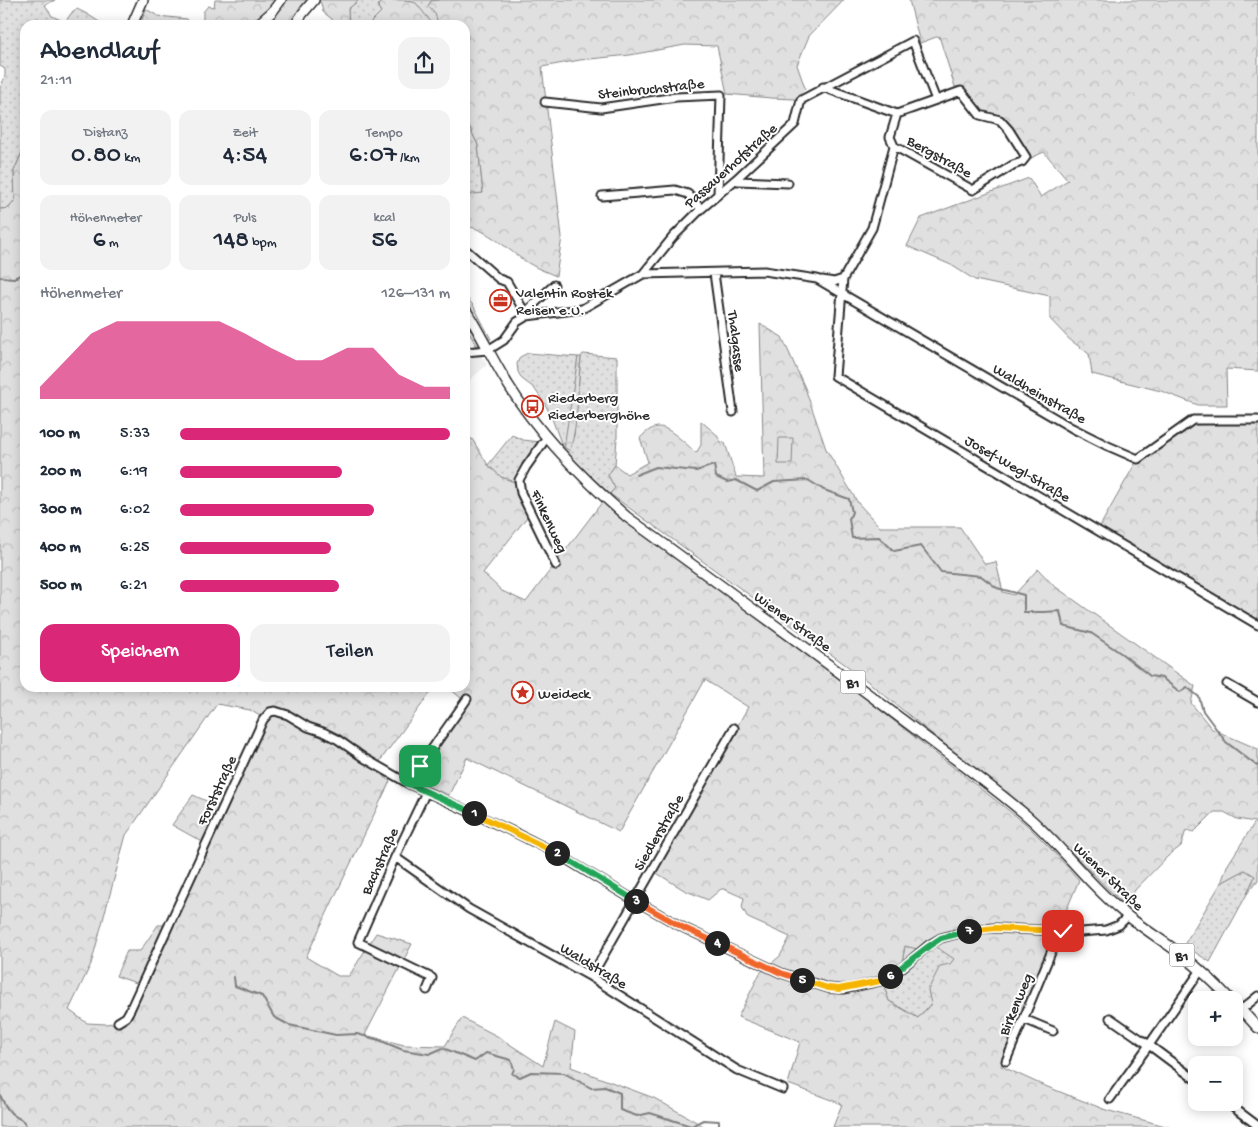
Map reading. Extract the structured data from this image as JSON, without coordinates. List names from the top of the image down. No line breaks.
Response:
{"streets":{"main road":["Wiener Straße","B1"],"street":["Steinbruchstraße","Bergstraße","Passauerhofstraße","Thalgasse","Waldheimstraße","Josef-Wegl-Straße","Finkenweg","Forststraße","Siedlerstraße","Bachstraße","Waldstraße","Birkenweg"]},"crossings":[["Steinbruchstraße","Passauerhofstraße"],["Bergstraße","Passauerhofstraße"],["Bergstraße","Waldheimstraße"],["Bergstraße","Josef-Wegl-Straße"],["Passauerhofstraße","Waldheimstraße"],["Thalgasse","Waldheimstraße"],["Waldheimstraße","Josef-Wegl-Straße"],["Finkenweg","Wiener Straße"],["Siedlerstraße","Waldstraße"],["Bachstraße","Waldstraße"]],"places":{"office":["Valentin Rostek Reisen e.U."],"bus stop":["Riederberg Riederberghöhe"],"place":["Weideck"]},"page":{"heading":["Abendlauf","21:11"],"stats":[["Distanz","0.80 km"],["Zeit","4:54"],["Tempo","6:07 /km"],["Höhenmeter","6 m"],["Puls","148 bpm"],["kcal","56"]],"chart":["Höhenmeter","126–131 m"],"list":[{"name":"100 m","note":"5:33"},{"name":"200 m","note":"6:19"},{"name":"300 m","note":"6:02"},{"name":"400 m","note":"6:25"},{"name":"500 m","note":"6:21"}],"buttons":["Speichern","Teilen"],"pins":["1","2","3","7","4","6","5"],"map_buttons":["+","−"]}}
